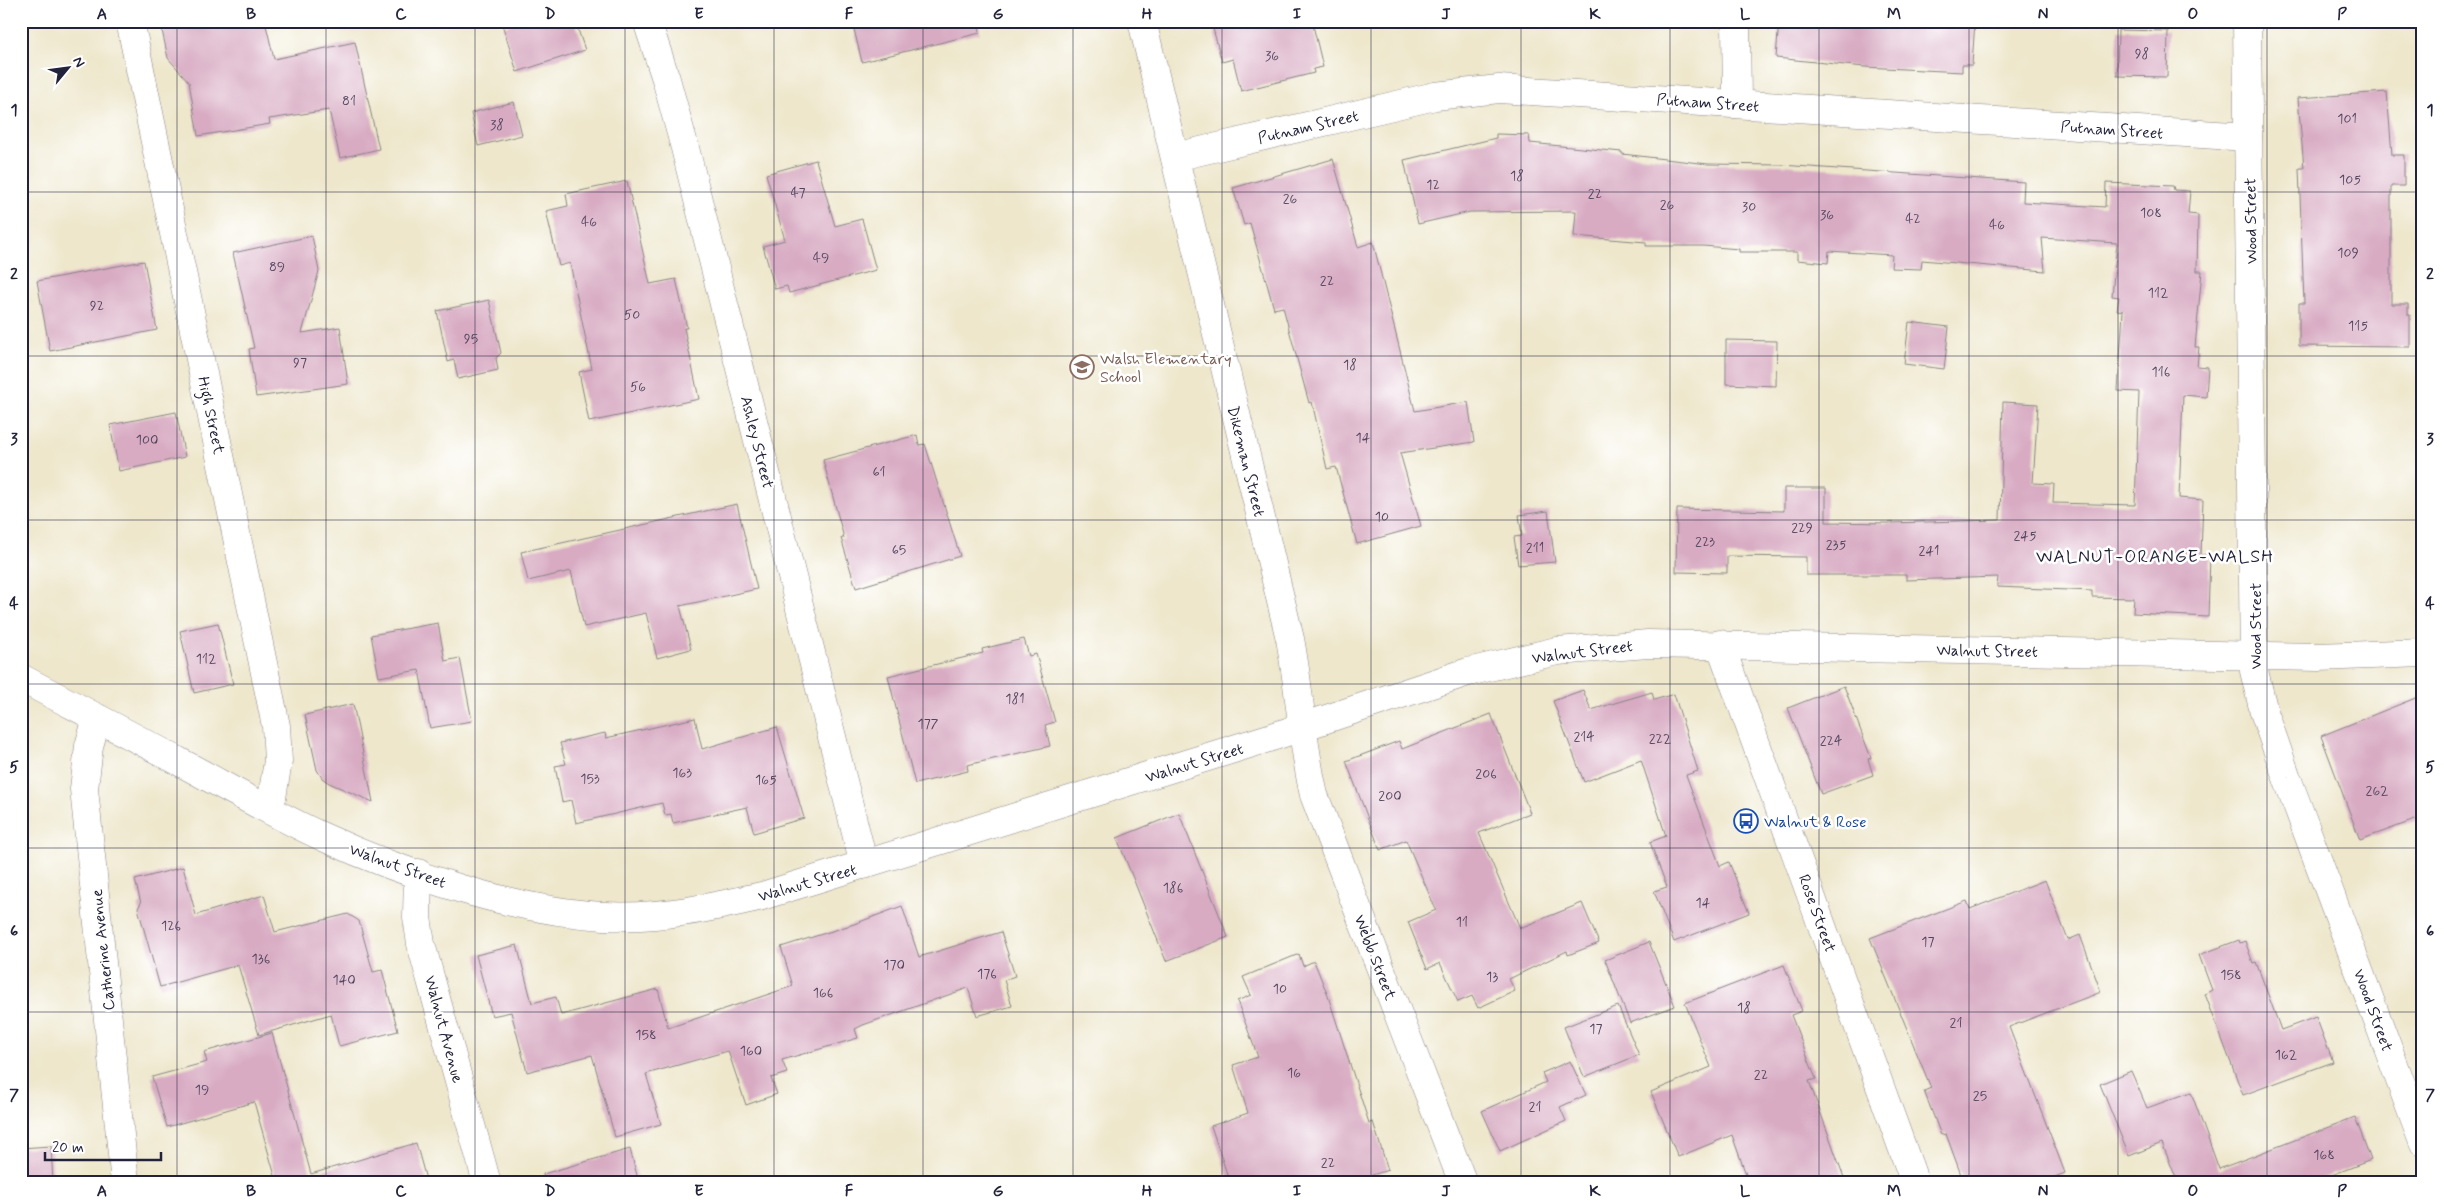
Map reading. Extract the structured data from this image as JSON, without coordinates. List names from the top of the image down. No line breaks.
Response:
{"streets":{"street":["Putnam Street","Wood Street","High Street","Ashley Street","Dikeman Street","Walnut Street","Rose Street","Catherine Avenue","Webb Street","Walnut Avenue"]},"crossings":[["Putnam Street","Wood Street"],["Putnam Street","Dikeman Street"],["Wood Street","Walnut Street"],["High Street","Walnut Street"],["Ashley Street","Walnut Street"],["Dikeman Street","Walnut Street"],["Dikeman Street","Webb Street"],["Walnut Street","Rose Street"],["Walnut Street","Catherine Avenue"],["Walnut Street","Webb Street"],["Walnut Street","Walnut Avenue"]],"districts":["WALNUT-ORANGE-WALSH"],"places":{"school or university":["Walsh Elementary School"],"bus stop":["Walnut & Rose"]},"house_numbers":["98","36","81","101","38","18","105","12","47","22","26","26","30","108","36","42","46","46","109","49","89","22","112","92","50","115","95","97","18","116","56","14","100","61","10","229","245","223","235","211","65","241","112","181","177","214","222","224","163","206","153","165","262","200","186","14","11","126","17","136","170","176","158","13","140","10","166","18","21","17","158","160","162","16","22","19","25","21","168","22"],"scale_bar":"20 m","north":"top right","grid":{"columns":["A","B","C","D","E","F","G","H","I","J","K","L","M","N","O","P"],"rows":["1","2","3","4","5","6","7"]}}
